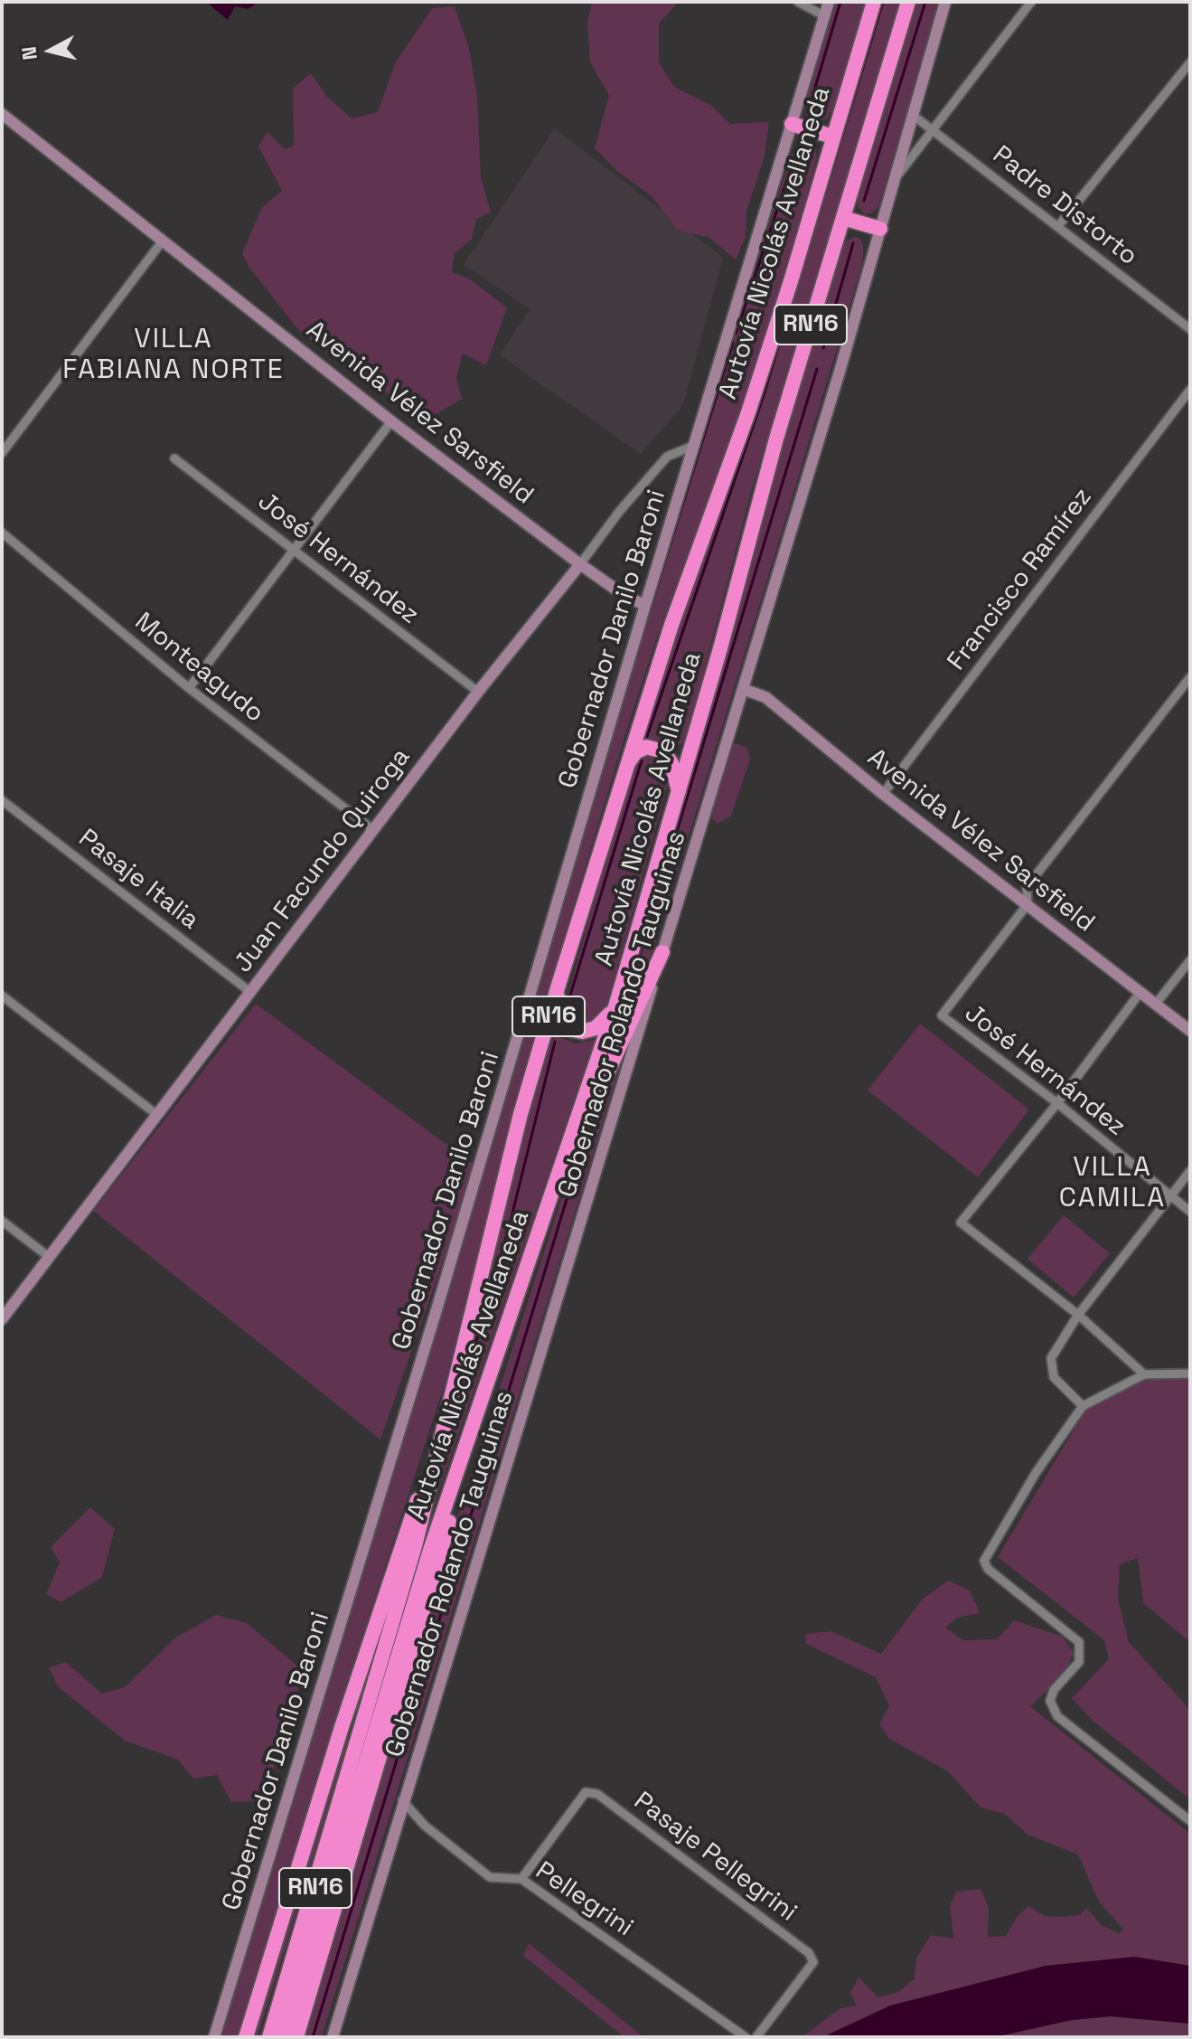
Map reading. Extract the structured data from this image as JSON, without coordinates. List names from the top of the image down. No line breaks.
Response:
{"streets":{"highway":["Autovía Nicolás Avellaneda","RN16"],"street":["Padre Distorto","Avenida Vélez Sarsfield","José Hernández","Francisco Ramírez","Gobernador Danilo Baroni","Monteagudo","Juan Facundo Quiroga","Pasaje Italia","Gobernador Rolando Tauguinas","Pasaje Pellegrini","Pellegrini"]},"crossings":[["Padre Distorto","Gobernador Rolando Tauguinas"],["Avenida Vélez Sarsfield","José Hernández"],["Avenida Vélez Sarsfield","Francisco Ramírez"],["Avenida Vélez Sarsfield","Gobernador Danilo Baroni"],["Avenida Vélez Sarsfield","Juan Facundo Quiroga"],["Avenida Vélez Sarsfield","Gobernador Rolando Tauguinas"],["José Hernández","Juan Facundo Quiroga"],["Gobernador Danilo Baroni","Juan Facundo Quiroga"],["Monteagudo","Juan Facundo Quiroga"],["Juan Facundo Quiroga","Pasaje Italia"],["Gobernador Rolando Tauguinas","Pellegrini"],["Pasaje Pellegrini","Pellegrini"]],"districts":["VILLA FABIANA NORTE","VILLA CAMILA"],"north":"left"}
